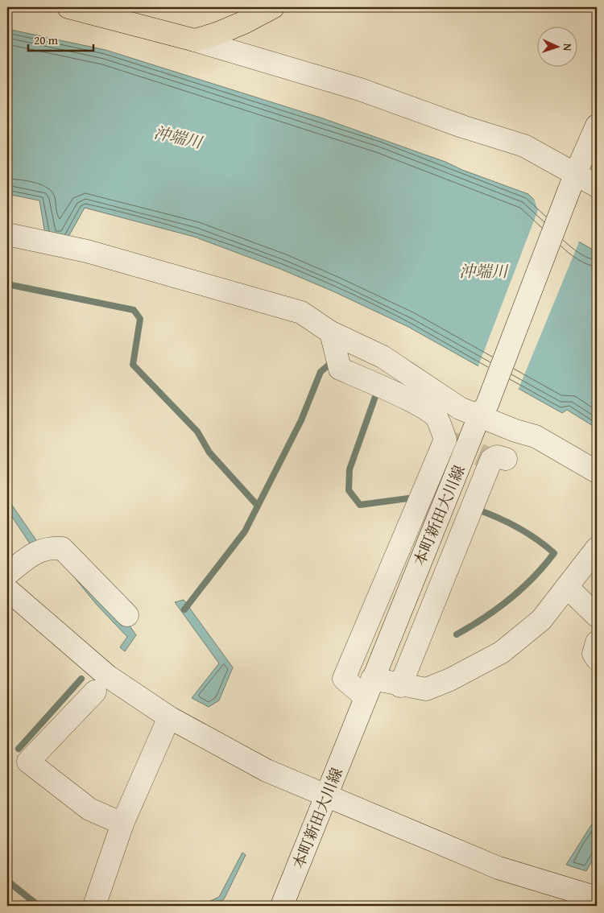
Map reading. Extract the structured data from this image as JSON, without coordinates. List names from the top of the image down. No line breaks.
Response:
{"streets":{"street":["本町新田大川線"]},"water":["沖端川"],"scale_bar":"20 m","north":"right"}
